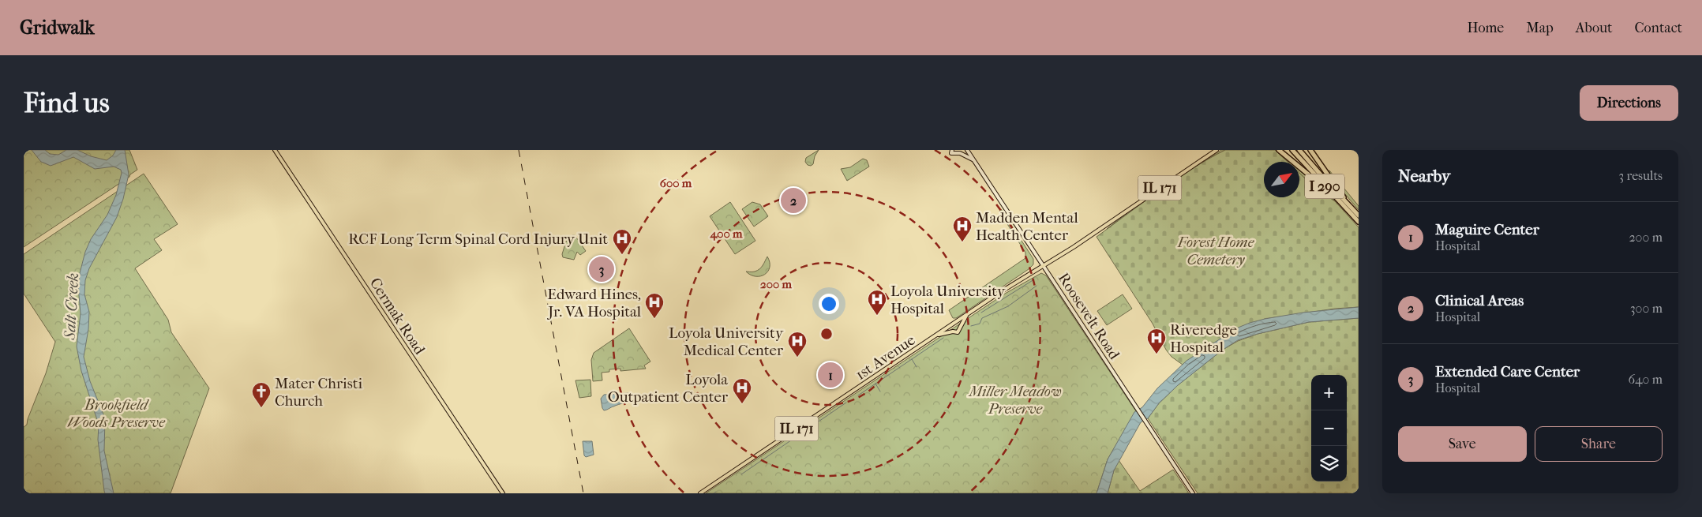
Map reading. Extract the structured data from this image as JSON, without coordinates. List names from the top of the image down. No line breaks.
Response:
{"streets":{"highway":["I 290"],"main road":["IL 171","Cermak Road","Roosevelt Road","1st Avenue"]},"crossings":[["IL 171","Roosevelt Road"],["IL 171","1st Avenue"],["Roosevelt Road","1st Avenue"]],"water":["Salt Creek"],"parks":["Forest Home Cemetery","Miller Meadow Preserve","Brookfield Woods Preserve"],"places":{"hospital":["Madden Mental Health Center","RCF Long Term Spinal Cord Injury Unit","Loyola University Hospital","Edward Hines, Jr. VA Hospital","Riveredge Hospital","Loyola University Medical Center","Loyola Outpatient Center"],"church":["Mater Christi Church"]},"north":"top right","page":{"header":"Gridwalk","nav":["Home","Map","About","Contact"],"buttons":["Directions",["Save","Share"]],"title":"Find us","heading":["Nearby","3 results"],"pins":["2","3","1"],"list":[{"mark":"1","name":"Maguire Center","note":"Hospital","value":"200 m"},{"mark":"2","name":"Clinical Areas","note":"Hospital","value":"300 m"},{"mark":"3","name":"Extended Care Center","note":"Hospital","value":"640 m"}],"map_buttons":["+","−"]},"rings":["600 m","400 m","200 m"]}
